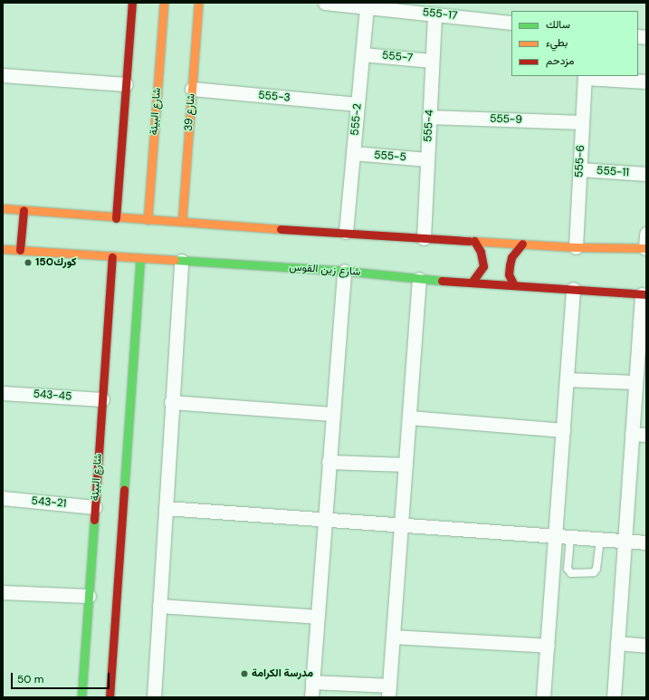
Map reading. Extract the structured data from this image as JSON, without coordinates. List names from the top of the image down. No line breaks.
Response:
{"streets":{"street":["555-17","555-7","555-3","شارع البيئة","شارع 39","555-2","555-9","555-4","555-5","555-6","555-11","شارع زين القوس","543-45","543-21"]},"crossings":[["555-17","555-2"],["555-17","555-4"],["555-7","555-2"],["555-7","555-4"],["555-3","شارع 39"],["555-3","555-2"],["شارع البيئة","شارع زين القوس"],["شارع البيئة","543-45"],["شارع البيئة","543-21"],["555-2","555-5"],["555-9","555-4"],["555-9","555-6"],["555-4","555-5"],["555-6","555-11"]],"places":["كورك150","مدرسة الكرامة"],"legend":["سالك","بطيء","مزدحم"],"scale_bar":"50 m"}
